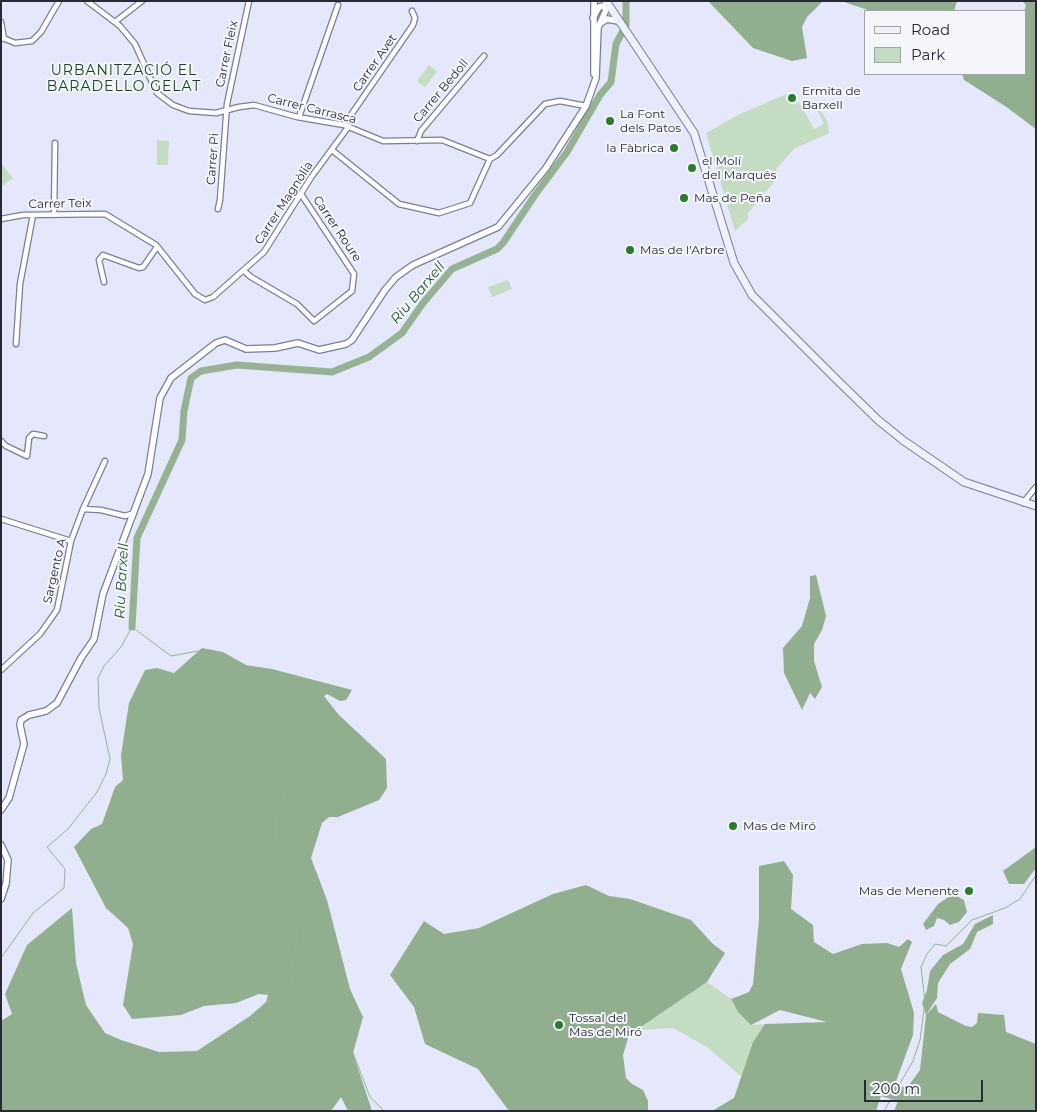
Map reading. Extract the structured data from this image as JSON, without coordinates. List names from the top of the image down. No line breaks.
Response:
{"streets":{"street":["Carrer Fleix","Carrer Avet","Carrer Bedoll","Carrer Carrasca","Carrer Pi","Carrer Magnòlia","Carrer Teix","Carrer Roure","Sargento A"]},"crossings":[["Carrer Fleix","Carrer Carrasca"],["Carrer Fleix","Carrer Pi"],["Carrer Avet","Carrer Carrasca"],["Carrer Avet","Carrer Magnòlia"],["Carrer Bedoll","Carrer Carrasca"],["Carrer Carrasca","Carrer Pi"],["Carrer Carrasca","Carrer Magnòlia"],["Carrer Magnòlia","Carrer Teix"],["Carrer Magnòlia","Carrer Roure"]],"districts":["URBANITZACIÓ EL BARADELLO GELAT"],"water":["Riu Barxell"],"places":["Ermita de Barxell","La Font dels Patos","la Fàbrica","el Molí del Marqués","Mas de Peña","Mas de l'Arbre","Mas de Miró","Mas de Menente","Tossal del Mas de Miró"],"legend":["Road","Park"],"scale_bar":"200 m"}
